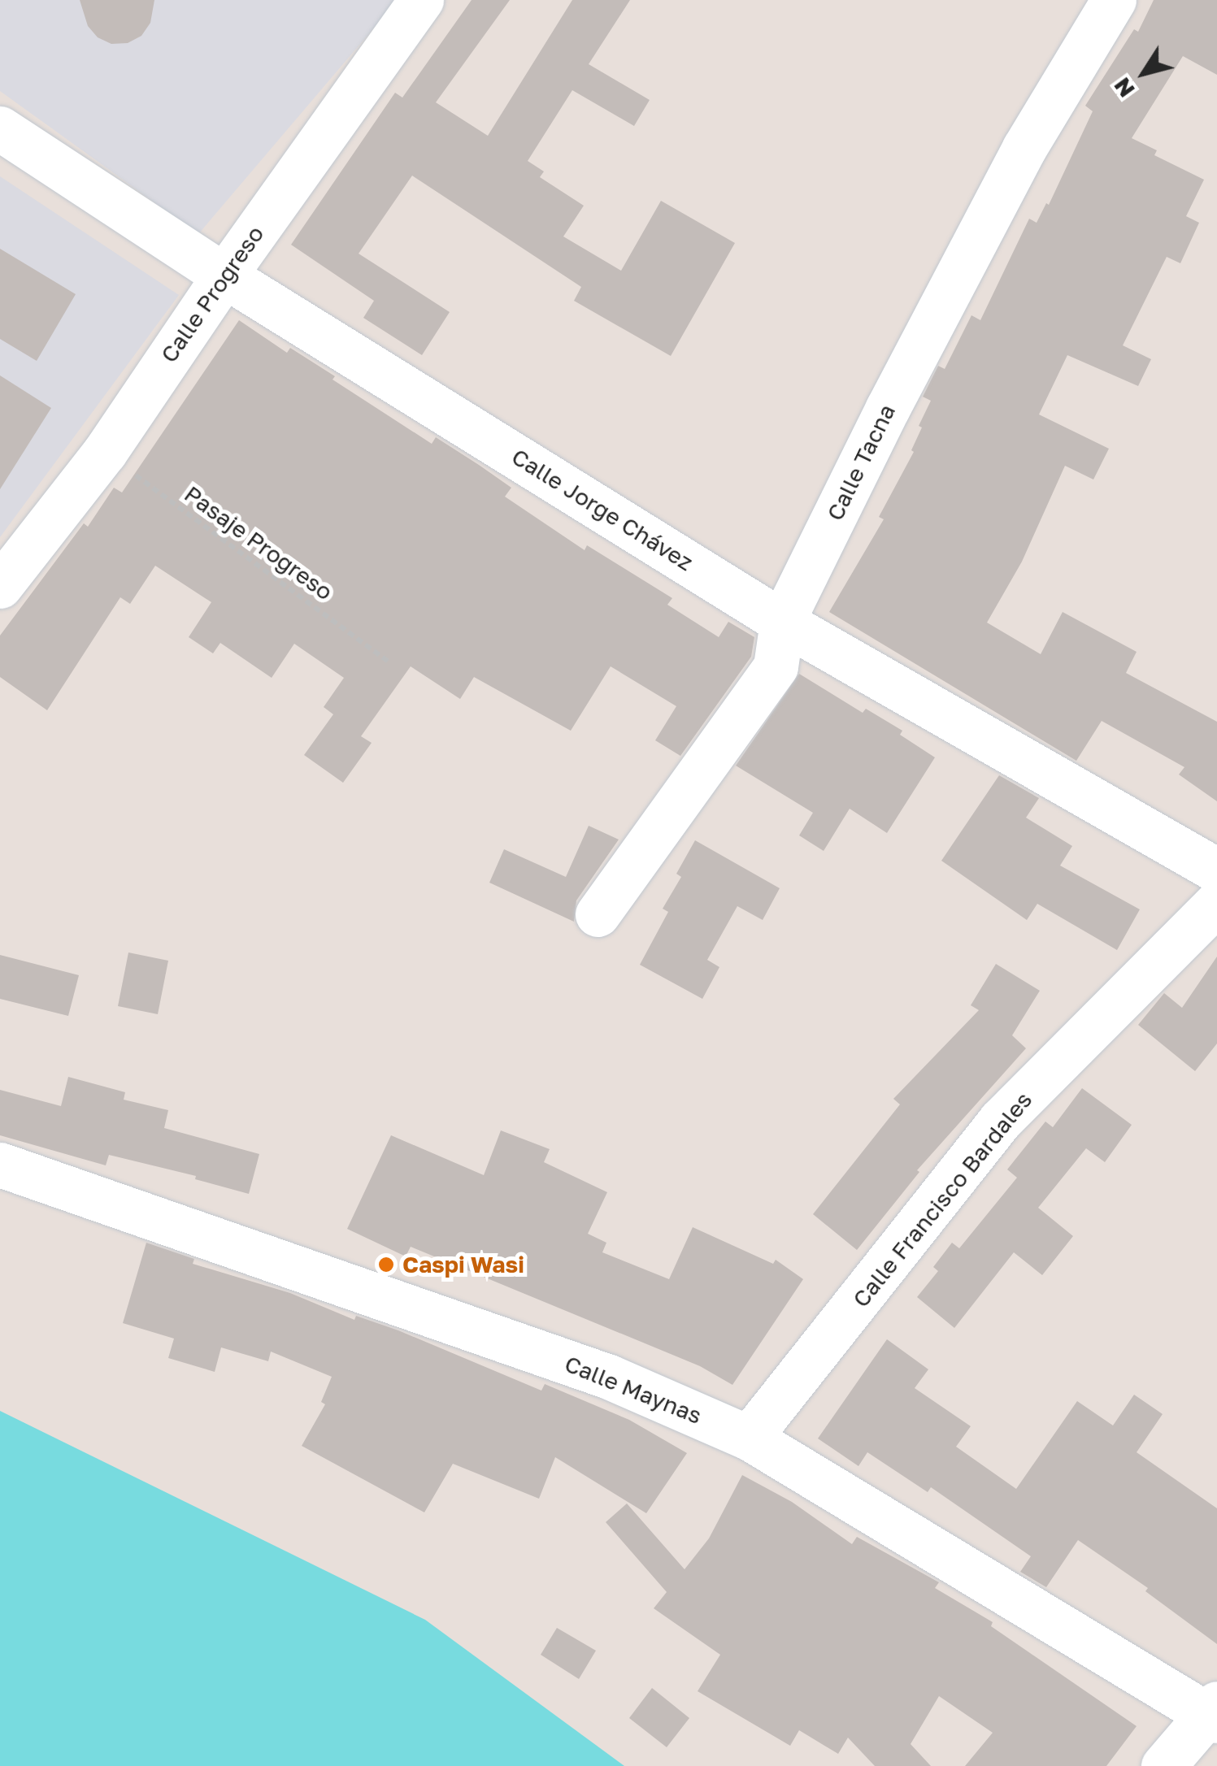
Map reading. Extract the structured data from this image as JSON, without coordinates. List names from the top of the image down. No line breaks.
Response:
{"streets":{"street":["Calle Progreso","Calle Tacna","Calle Jorge Chávez","Calle Francisco Bardales","Calle Maynas"],"path":["Pasaje Progreso"]},"crossings":[["Calle Progreso","Calle Jorge Chávez"],["Calle Progreso","Pasaje Progreso"],["Calle Tacna","Calle Jorge Chávez"],["Calle Francisco Bardales","Calle Maynas"]],"places":["Caspi Wasi"],"north":"bottom left"}
